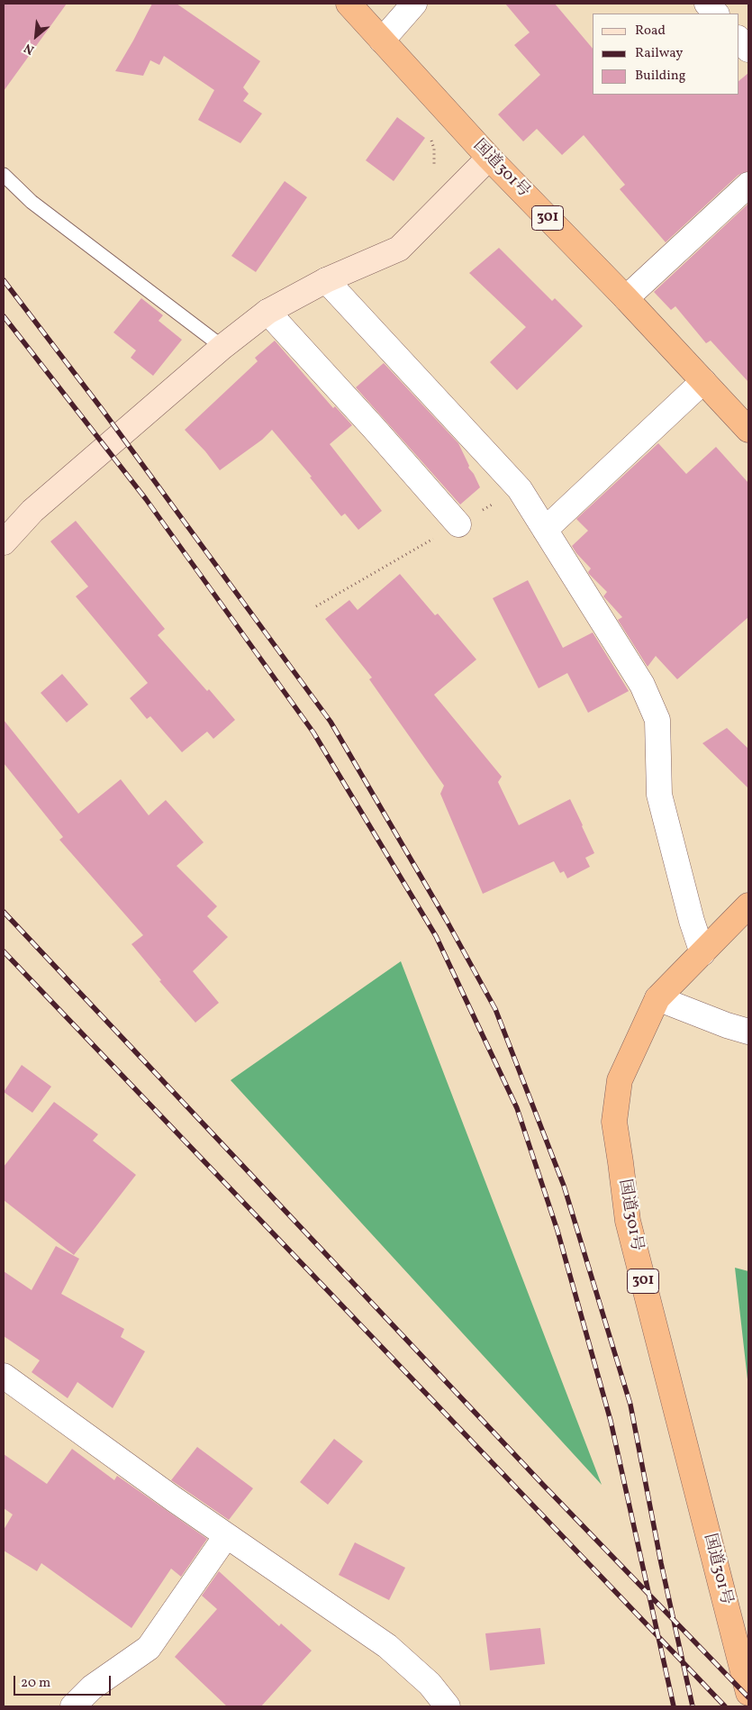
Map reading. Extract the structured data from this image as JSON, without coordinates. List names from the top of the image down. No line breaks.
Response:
{"streets":{"highway":["国道301号","301"]},"legend":["Road","Railway","Building"],"scale_bar":"20 m","north":"bottom left"}
